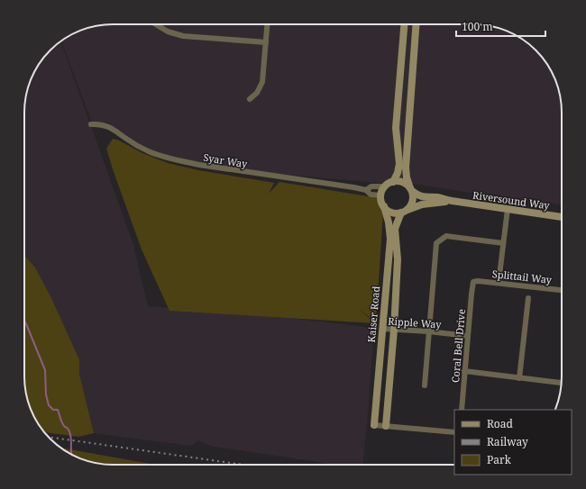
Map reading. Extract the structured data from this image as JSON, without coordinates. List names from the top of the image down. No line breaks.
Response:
{"streets":{"street":["Syar Way","Riversound Way","Splittail Way","Kaiser Road","Ripple Way","Coral Bell Drive"]},"crossings":[["Syar Way","Riversound Way"],["Syar Way","Kaiser Road"],["Riversound Way","Kaiser Road"],["Splittail Way","Coral Bell Drive"],["Kaiser Road","Ripple Way"],["Ripple Way","Coral Bell Drive"]],"legend":["Road","Railway","Park"],"scale_bar":"100 m"}
